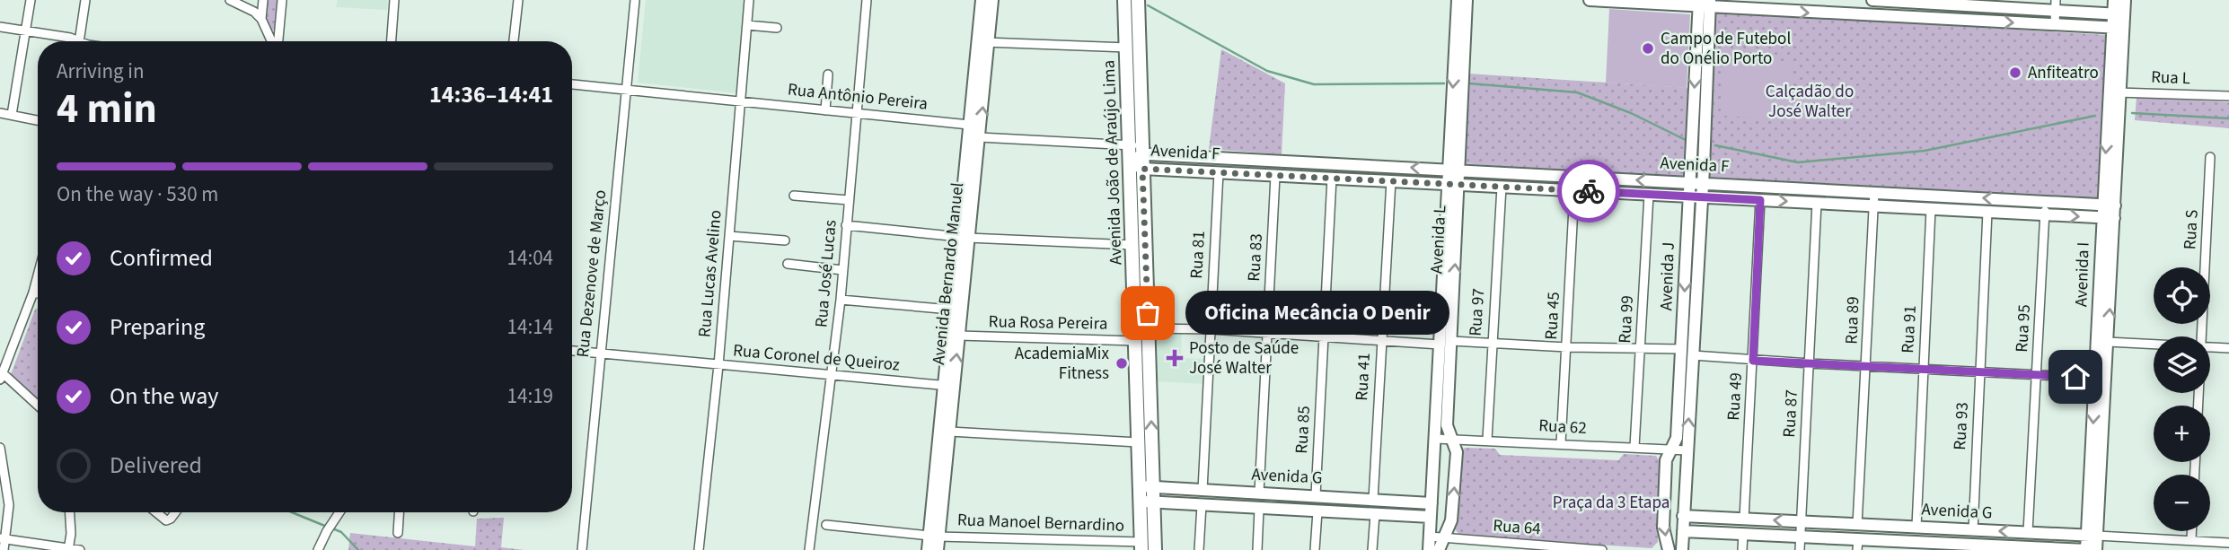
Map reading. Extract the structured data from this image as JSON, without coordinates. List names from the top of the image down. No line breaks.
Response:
{"streets":{"main road":["Avenida João de Araújo Lima"],"street":["Rua L","Rua Antônio Pereira","Avenida F","Rua S","Avenida L","Rua 81","Rua 83","Rua Dezenove de Março","Rua Lucas Avelino","Rua José Lucas","Avenida Bernardo Manuel","Avenida I","Avenida J","Rua 97","Rua 45","Rua 99","Rua 89","Rua Rosa Pereira","Rua 95","Rua 91","Rua Coronel de Queiroz","Rua 41","Rua 49","Rua 87","Rua 93","Rua 62","Rua 85","Avenida G","Rua Manoel Bernardino","Rua 64"]},"crossings":[["Rua L","Avenida I"],["Rua Antônio Pereira","Rua Dezenove de Março"],["Rua Antônio Pereira","Rua Lucas Avelino"],["Rua Antônio Pereira","Rua José Lucas"],["Rua Antônio Pereira","Avenida Bernardo Manuel"],["Avenida F","Avenida João de Araújo Lima"],["Avenida F","Avenida L"],["Avenida F","Rua 81"],["Avenida F","Rua 83"],["Avenida F","Avenida I"],["Avenida F","Avenida J"],["Avenida F","Rua 97"],["Avenida F","Rua 45"],["Avenida F","Rua 99"],["Avenida F","Rua 89"],["Avenida F","Rua 95"],["Avenida F","Rua 91"],["Avenida F","Rua 41"],["Avenida F","Rua 49"],["Avenida F","Rua 87"],["Avenida F","Rua 93"],["Avenida F","Rua 85"],["Avenida João de Araújo Lima","Rua Rosa Pereira"],["Avenida João de Araújo Lima","Avenida G"],["Avenida João de Araújo Lima","Rua Manoel Bernardino"],["Avenida L","Rua 62"],["Avenida L","Avenida G"],["Avenida L","Rua 64"],["Rua 81","Avenida G"],["Rua 83","Avenida G"],["Rua Dezenove de Março","Rua Coronel de Queiroz"],["Rua Lucas Avelino","Rua Coronel de Queiroz"],["Rua José Lucas","Rua Coronel de Queiroz"],["Avenida Bernardo Manuel","Rua Rosa Pereira"],["Avenida Bernardo Manuel","Rua Coronel de Queiroz"],["Avenida Bernardo Manuel","Rua Manoel Bernardino"],["Avenida I","Avenida G"],["Avenida J","Rua 62"],["Avenida J","Avenida G"],["Rua 97","Rua 62"],["Rua 45","Rua 62"],["Rua 99","Rua 62"],["Rua 89","Avenida G"],["Rua 95","Avenida G"],["Rua 91","Avenida G"],["Rua 41","Avenida G"],["Rua 49","Avenida G"],["Rua 87","Avenida G"],["Rua 93","Avenida G"],["Rua 85","Avenida G"]],"parks":["Calçadão do José Walter","Praça da 3 Etapa"],"places":{"other":["Campo de Futebol do Onélio Porto","Anfiteatro","Oficina Mecância O Denir","AcademiaMix Fitness"],"health":["Posto de Saúde José Walter"]},"page":{"heading":["4 min","Arriving in","14:36–14:41"],"bar":"On the way · 530 m","list":[["Confirmed","14:04"],["Preparing","14:14"],["On the way","14:19"],"Delivered"],"map_buttons":["+","−"],"bubble":"Oficina Mecância O Denir"}}
